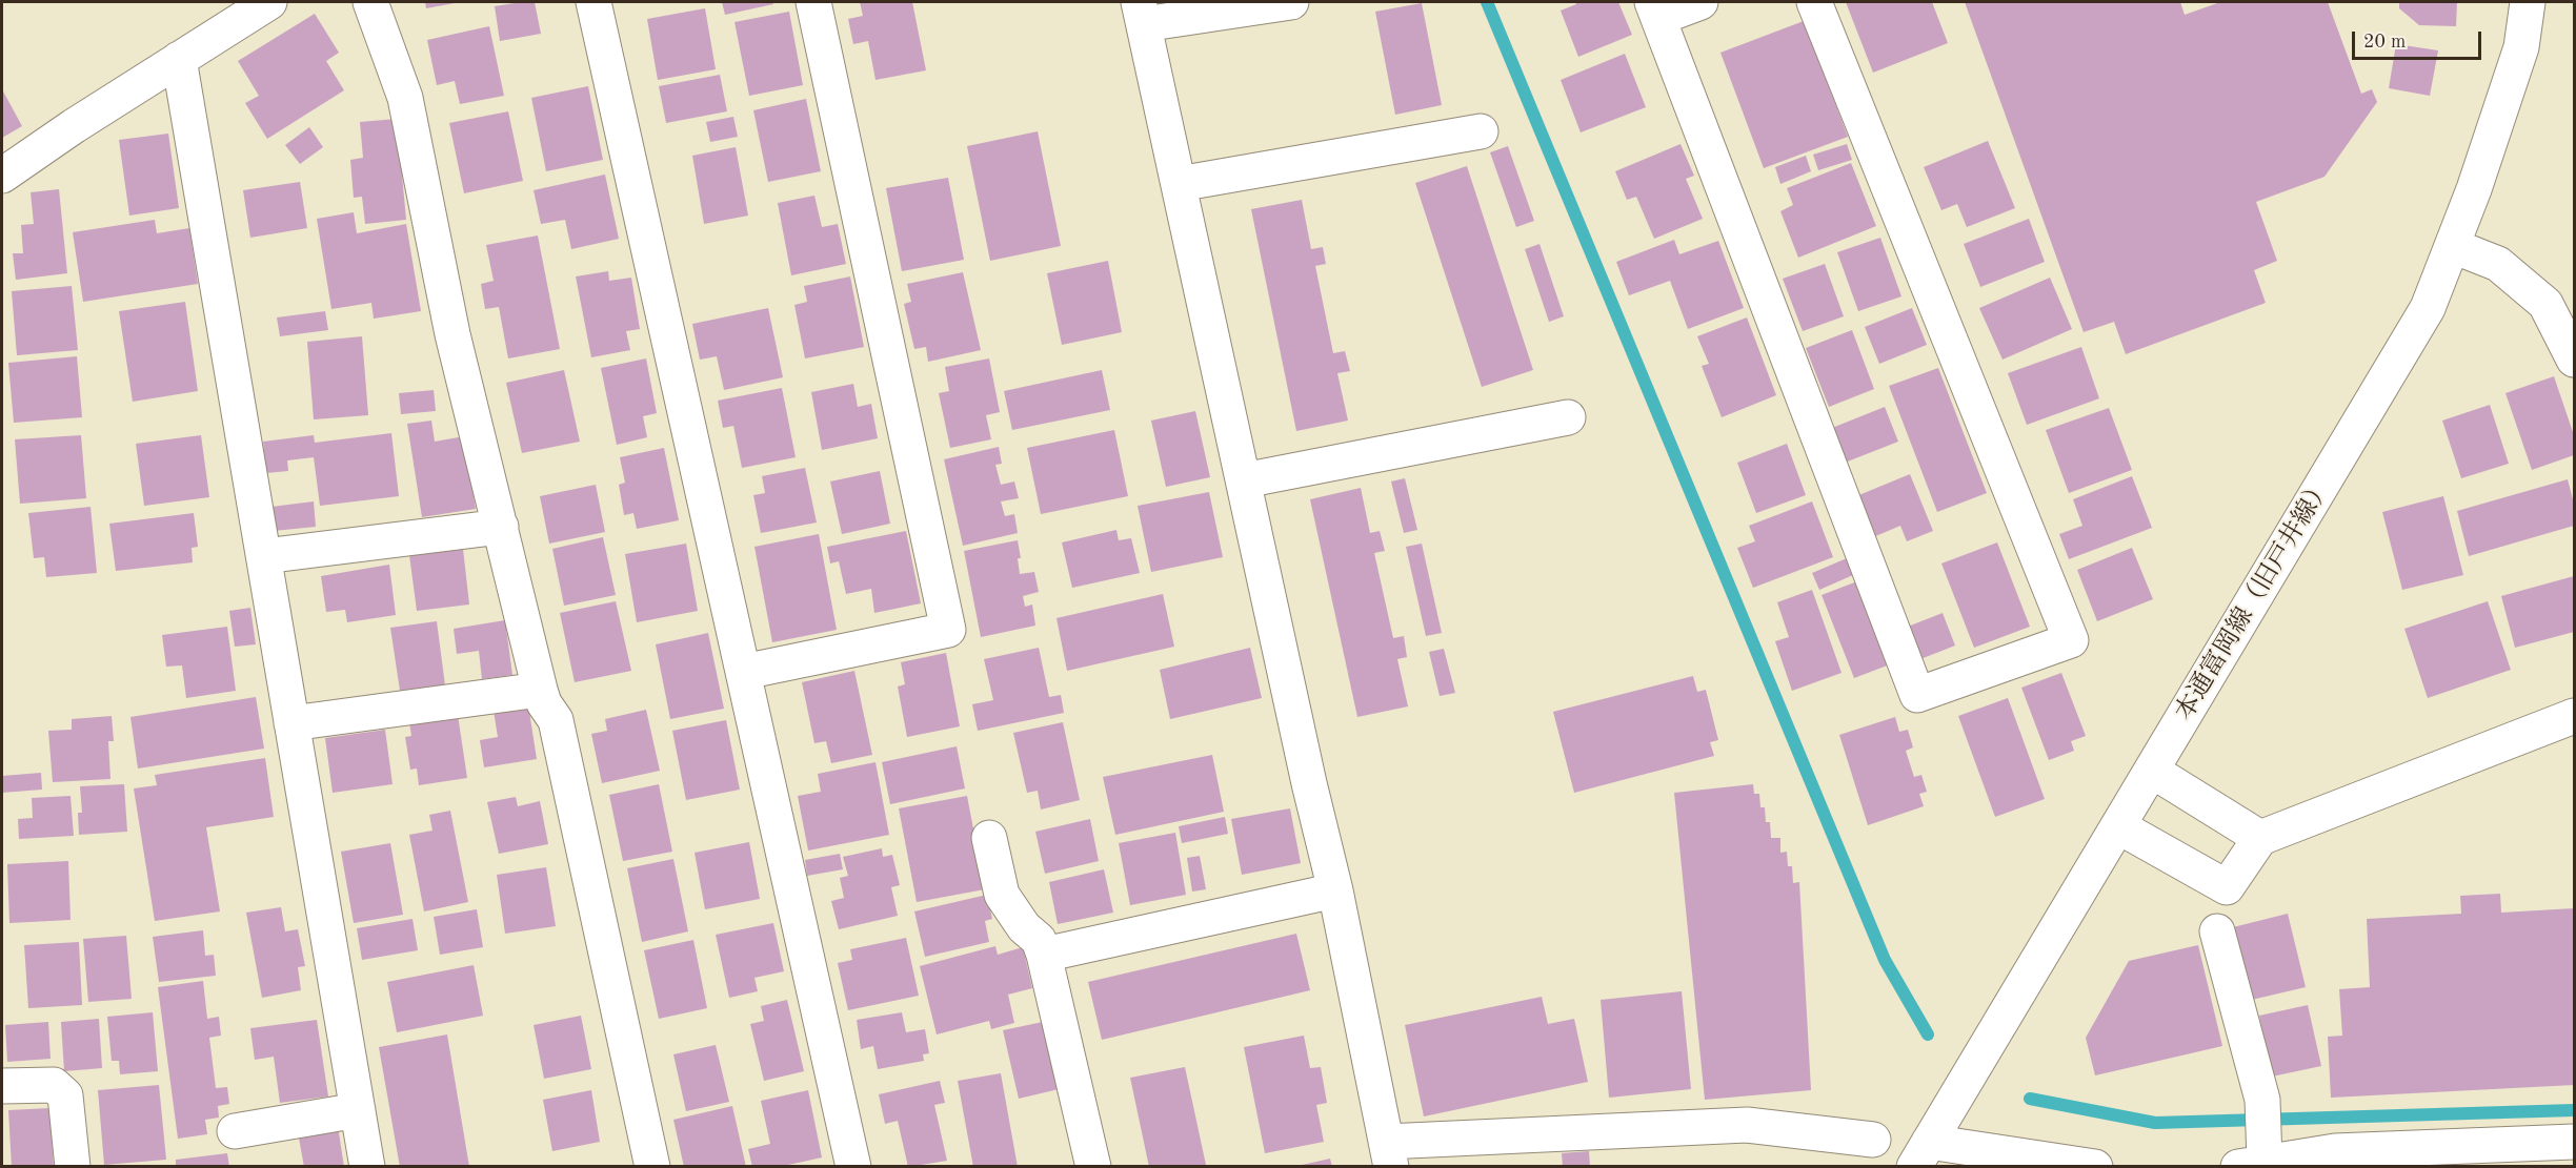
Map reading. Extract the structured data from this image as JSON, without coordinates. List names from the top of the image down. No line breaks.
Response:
{"streets":{"street":["本通富岡線（旧戸井線）"]},"scale_bar":"20 m"}
